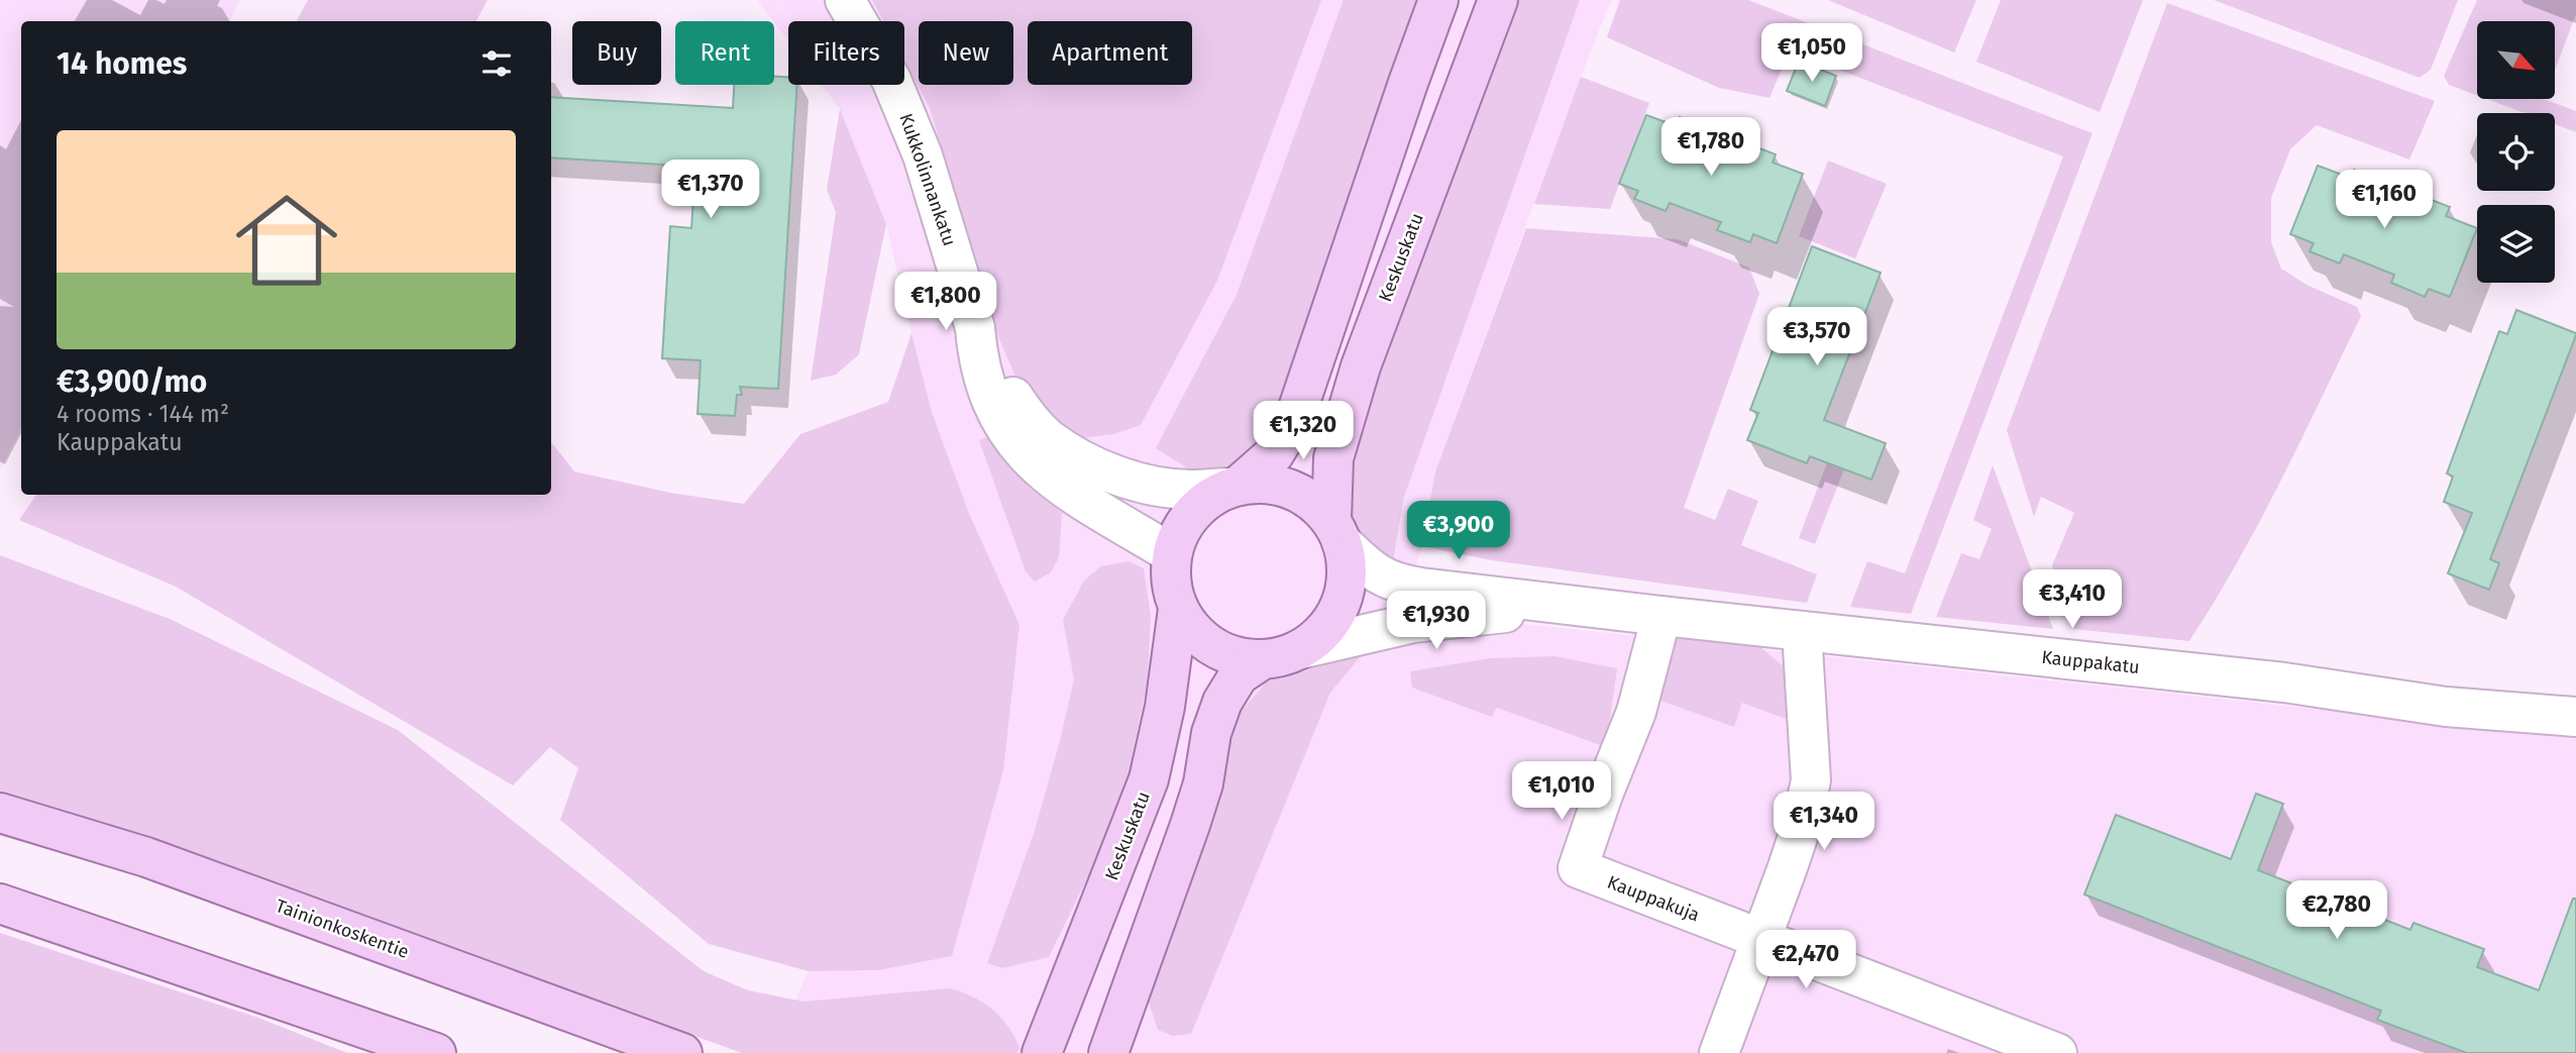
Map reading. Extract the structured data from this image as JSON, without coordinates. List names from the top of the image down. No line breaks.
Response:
{"streets":{"main road":["Keskuskatu","Tainionkoskentie"],"street":["Kukkolinnankatu","Kauppakatu","Kauppakuja"]},"crossings":[["Kukkolinnankatu","Keskuskatu"],["Kukkolinnankatu","Kauppakatu"],["Keskuskatu","Kauppakatu"],["Kauppakatu","Kauppakuja"]],"north":"bottom right","page":{"chip":["Buy","Rent","Filters","New","Apartment"],"heading":"14 homes","price":["€1,050","€1,780","€1,370","€1,160","€1,800","€3,570","€1,320","€3,900","€3,410","€1,930","€1,010","€1,340","€2,780","€2,470"],"list":[{"name":"€3,900/mo","note":"4 rooms · 144 m² · Kauppakatu"}]}}
